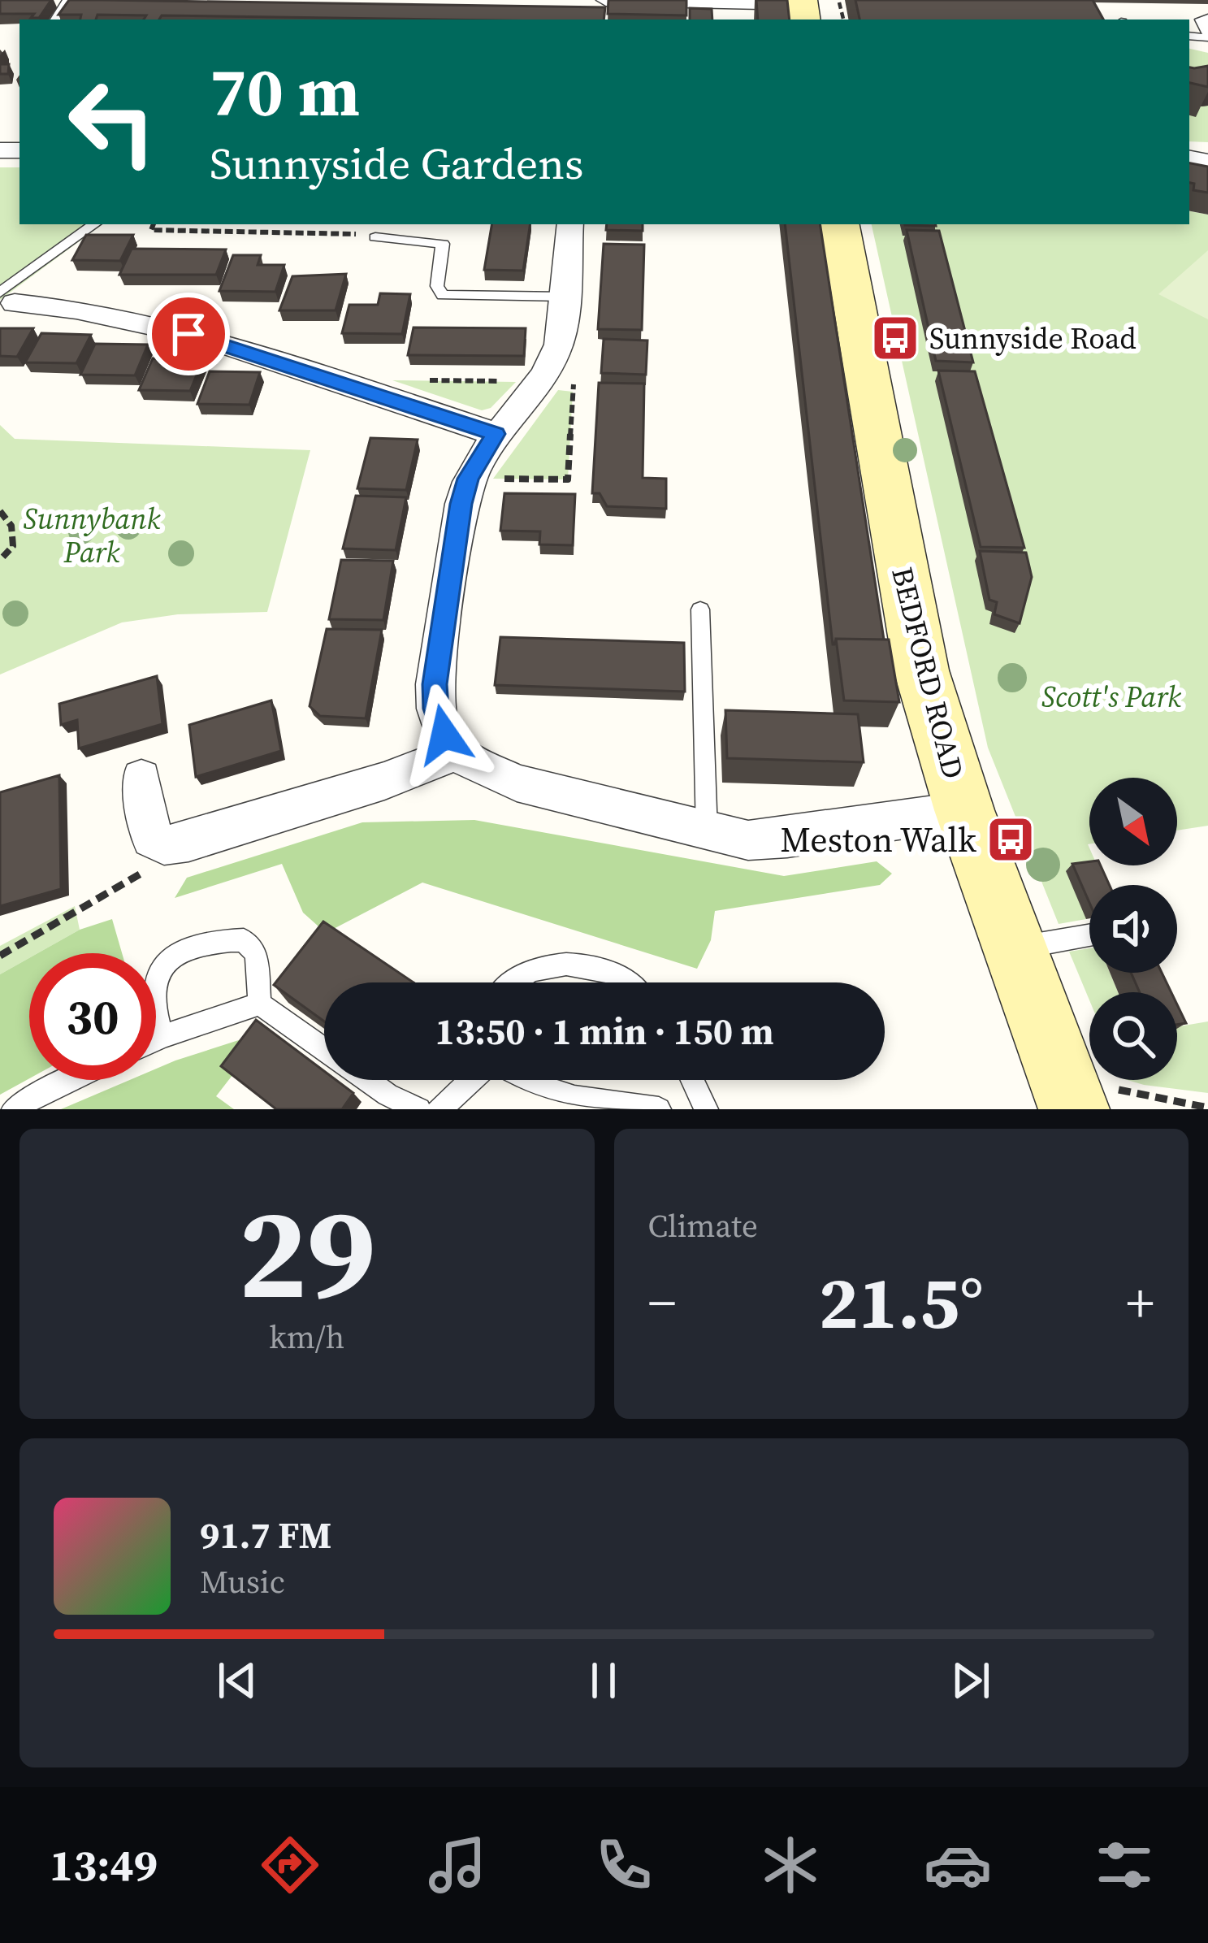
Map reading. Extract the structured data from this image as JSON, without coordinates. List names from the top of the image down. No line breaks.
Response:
{"streets":{"street":["BEDFORD ROAD"]},"parks":["Sunnybank Park","Scott's Park"],"places":{"bus stop":["Sunnyside Road","Meston Walk"]},"north":"bottom right","page":{"turn":["70 m","Sunnyside Gardens"],"limit":"30","trip":"13:50 · 1 min · 150 m","tile":[["29","km/h"],"Climate"],"heat":["−","21.5°","+"],"song":["91.7 FM","Music"],"tabs":"13:49"}}
